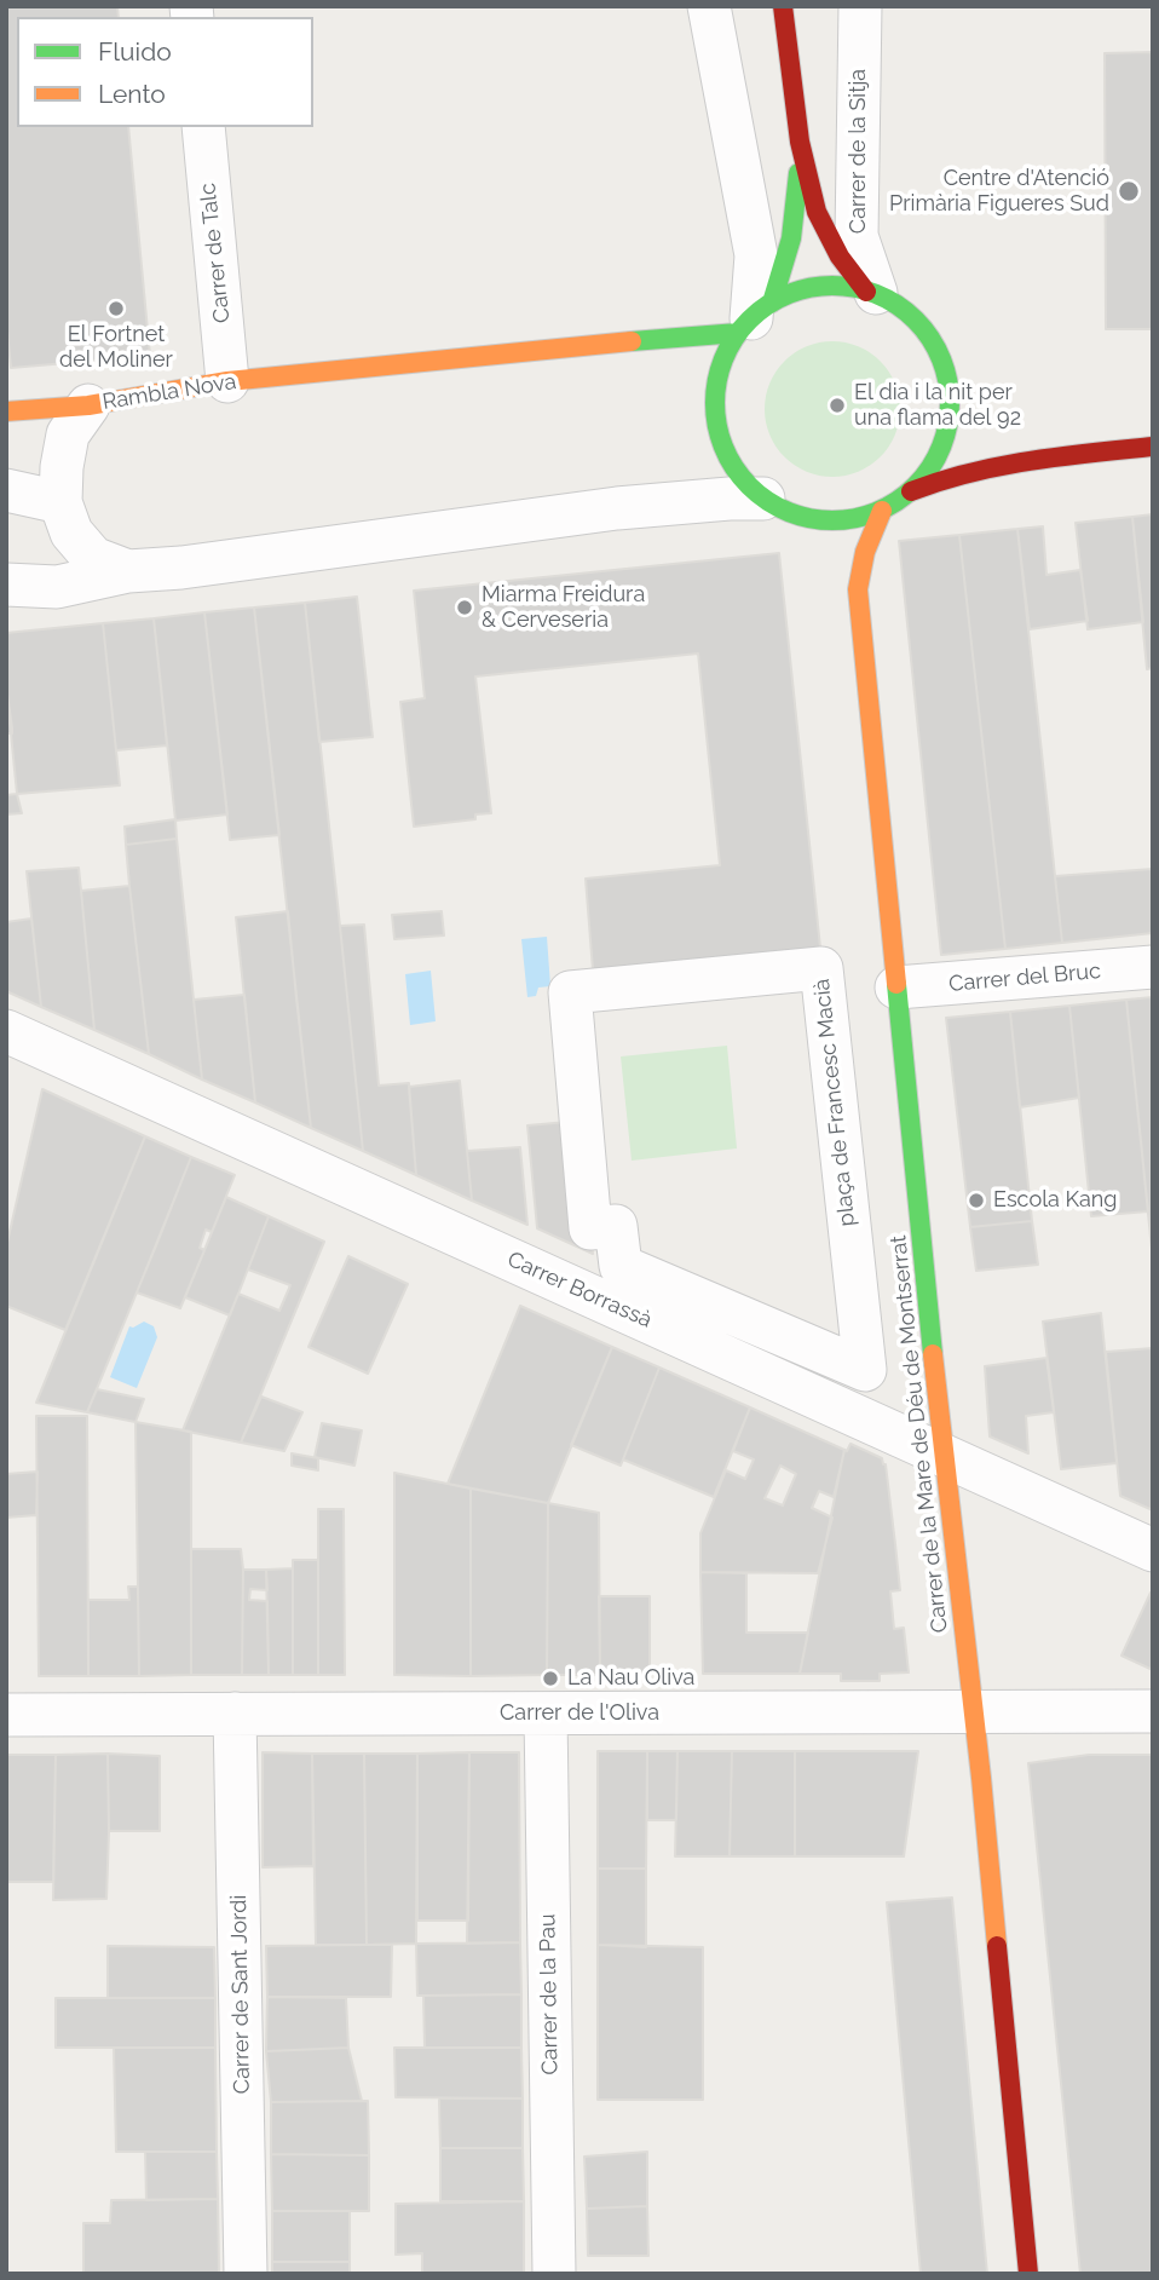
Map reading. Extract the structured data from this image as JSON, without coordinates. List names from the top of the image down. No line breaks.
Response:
{"streets":{"street":["Carrer de la Sitja","Carrer de Talc","Rambla Nova","Carrer del Bruc","plaça de Francesc Macià","Carrer Borrassà","Carrer de la Mare de Déu de Montserrat","Carrer de l'Oliva","Carrer de Sant Jordi","Carrer de la Pau"]},"crossings":[["Carrer de la Sitja","Rambla Nova"],["Carrer de la Sitja","Carrer de la Mare de Déu de Montserrat"],["Carrer de Talc","Rambla Nova"],["Rambla Nova","Carrer de la Mare de Déu de Montserrat"],["Carrer del Bruc","Carrer de la Mare de Déu de Montserrat"],["Carrer Borrassà","Carrer de la Mare de Déu de Montserrat"],["Carrer de la Mare de Déu de Montserrat","Carrer de l'Oliva"],["Carrer de l'Oliva","Carrer de Sant Jordi"],["Carrer de l'Oliva","Carrer de la Pau"]],"places":["Centre d'Atenció Primària Figueres Sud","El Fortnet del Moliner","El dia i la nit per una flama del 92","Miarma Freidura & Cerveseria","Escola Kang","La Nau Oliva"],"legend":["Fluido","Lento"]}
